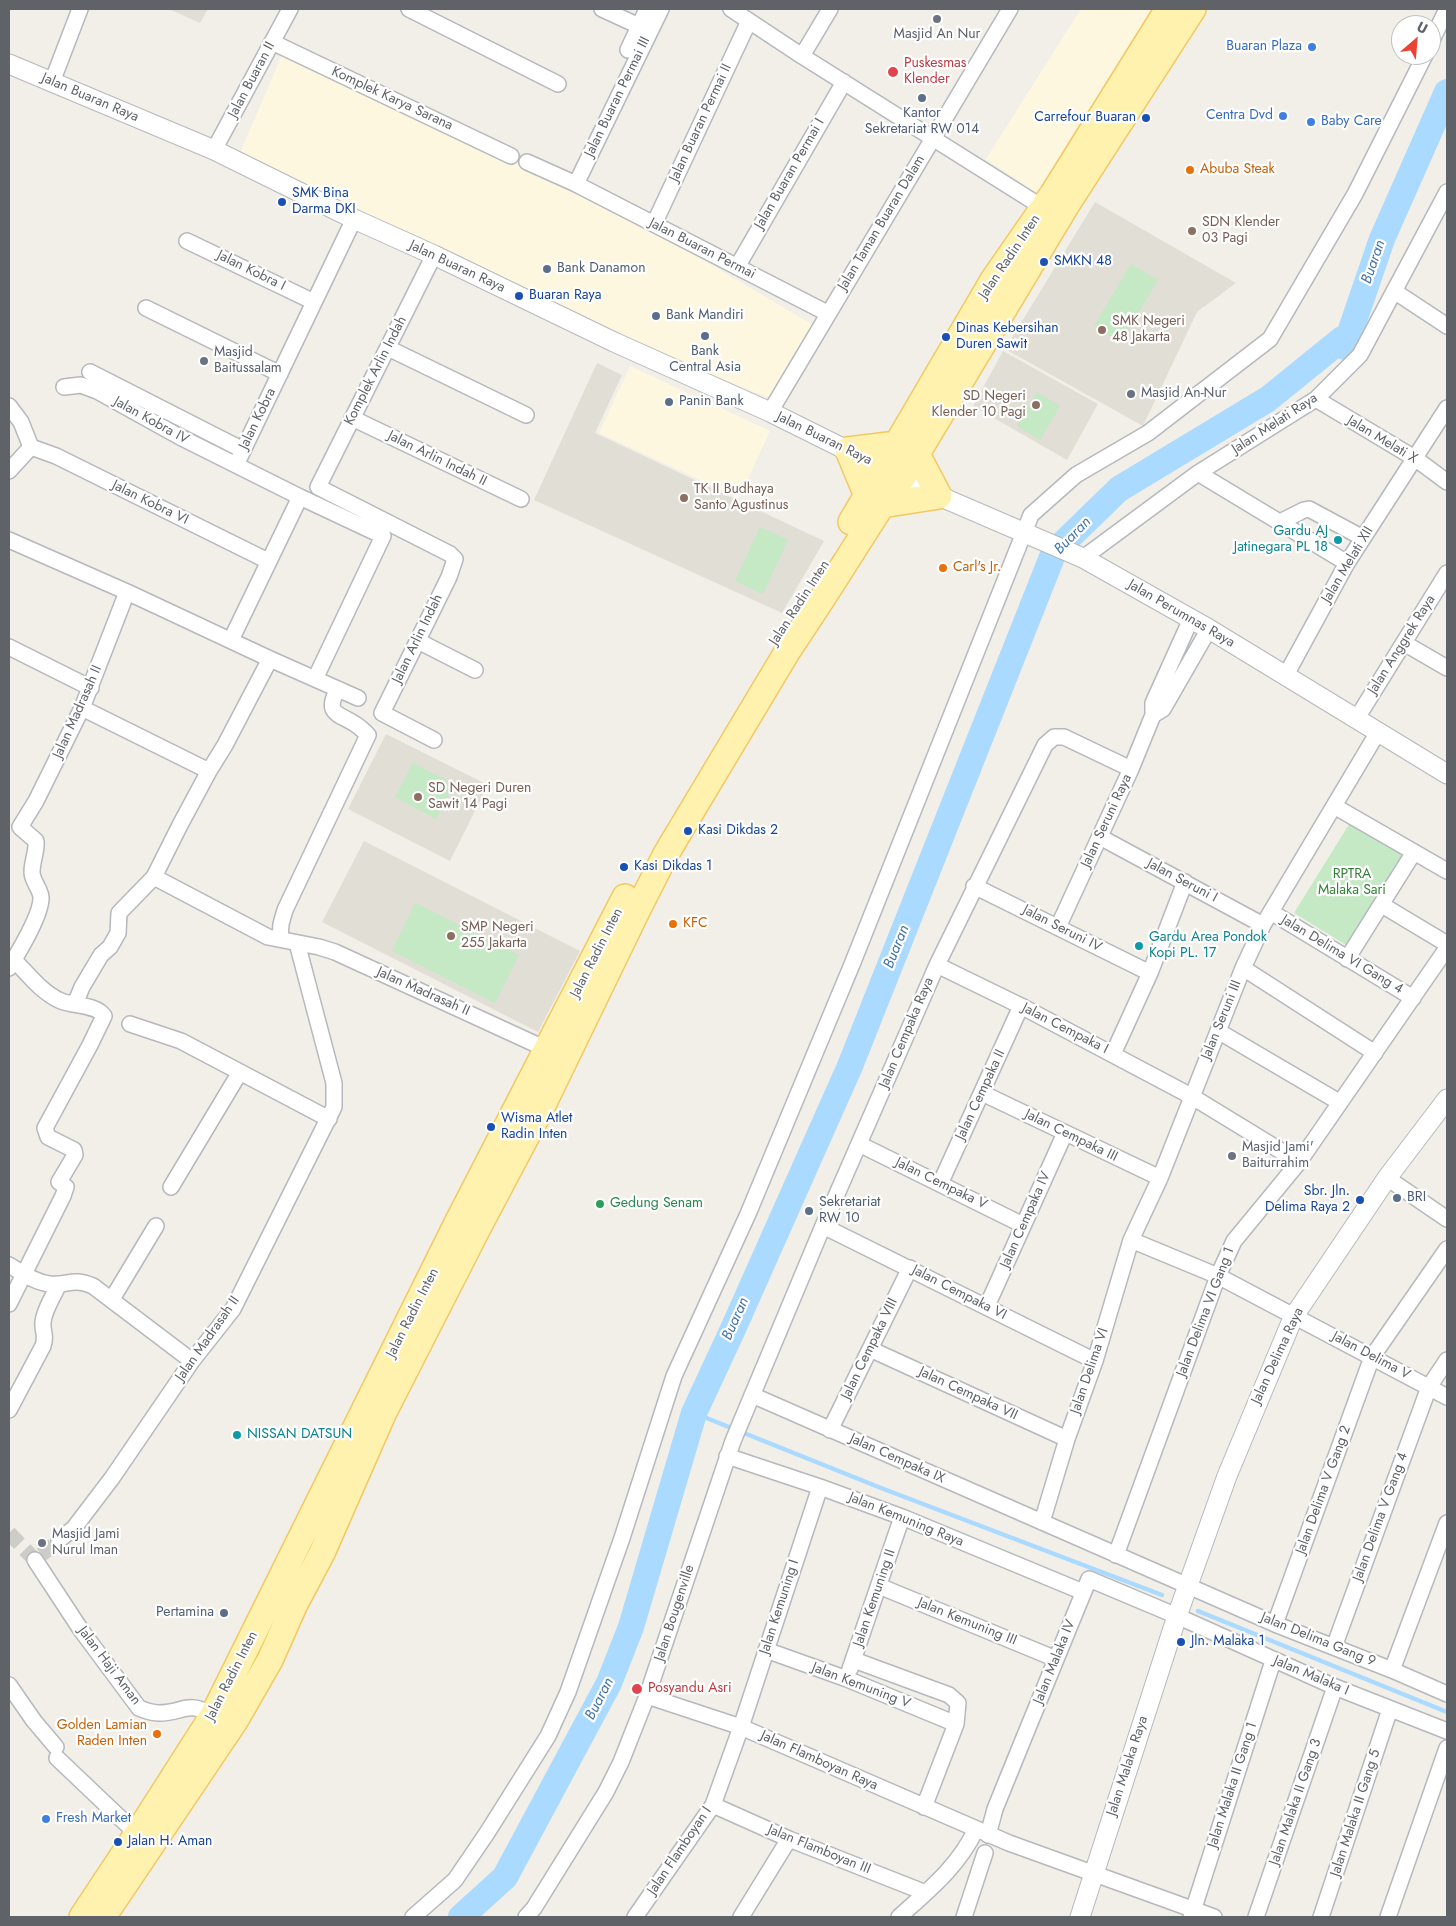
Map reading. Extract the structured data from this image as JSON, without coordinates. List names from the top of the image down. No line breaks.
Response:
{"streets":{"main road":["Jalan Radin Inten"],"street":["Jalan Buaran II","Jalan Buaran Permai III","Jalan Buaran Raya","Komplek Karya Sarana","Jalan Buaran Permai II","Jalan Buaran Permai I","Jalan Taman Buaran Dalam","Jalan Buaran Permai","Jalan Kobra I","Komplek Arlin Indah","Jalan Kobra","Jalan Kobra IV","Jalan Melati Raya","Jalan Melati X","Jalan Arlin Indah II","Jalan Kobra VI","Jalan Melati XII","Jalan Perumnas Raya","Jalan Arlin Indah","Jalan Anggrek Raya","Jalan Madrasah II","Jalan Seruni Raya","Jalan Seruni I","Jalan Seruni IV","Jalan Delima VI Gang 4","Jalan Seruni III","Jalan Cempaka I","Jalan Cempaka Raya","Jalan Cempaka II","Jalan Cempaka III","Jalan Cempaka V","Jalan Cempaka IV","Jalan Cempaka VI","Jalan Delima VI Gang 1","Jalan Cempaka VIII","Jalan Delima Raya","Jalan Delima V","Jalan Delima VI","Jalan Cempaka VII","Jalan Cempaka IX","Jalan Delima V Gang 2","Jalan Delima V Gang 4","Jalan Kemuning Raya","Jalan Kemuning II","Jalan Kemuning I","Jalan Bougenville","Jalan Kemuning III","Jalan Delima Gang 9","Jalan Malaka IV","Jalan Haji Aman","Jalan Malaka I","Jalan Kemuning V","Jalan Flamboyan Raya","Jalan Malaka Raya","Jalan Malaka II Gang 1","Jalan Malaka II Gang 3","Jalan Malaka II Gang 5","Jalan Flamboyan III","Jalan Flamboyan I"]},"crossings":[["Jalan Buaran II","Jalan Buaran Raya"],["Jalan Buaran II","Komplek Karya Sarana"],["Jalan Buaran Permai III","Jalan Buaran Permai"],["Jalan Buaran Raya","Jalan Taman Buaran Dalam"],["Jalan Buaran Raya","Jalan Radin Inten"],["Jalan Buaran Raya","Komplek Arlin Indah"],["Jalan Buaran Raya","Jalan Kobra"],["Jalan Buaran Raya","Jalan Perumnas Raya"],["Jalan Buaran Permai II","Jalan Buaran Permai"],["Jalan Buaran Permai I","Jalan Buaran Permai"],["Jalan Taman Buaran Dalam","Jalan Buaran Permai"],["Jalan Radin Inten","Jalan Perumnas Raya"],["Jalan Radin Inten","Jalan Madrasah II"],["Jalan Radin Inten","Jalan Haji Aman"],["Jalan Kobra I","Jalan Kobra"],["Komplek Arlin Indah","Jalan Arlin Indah II"],["Komplek Arlin Indah","Jalan Arlin Indah"],["Jalan Kobra","Jalan Kobra IV"],["Jalan Melati Raya","Jalan Melati X"],["Jalan Melati Raya","Jalan Perumnas Raya"],["Jalan Melati X","Jalan Melati XII"],["Jalan Melati XII","Jalan Perumnas Raya"],["Jalan Perumnas Raya","Jalan Anggrek Raya"],["Jalan Perumnas Raya","Jalan Seruni Raya"],["Jalan Perumnas Raya","Jalan Seruni III"],["Jalan Seruni Raya","Jalan Seruni I"],["Jalan Seruni Raya","Jalan Seruni IV"],["Jalan Seruni Raya","Jalan Cempaka Raya"],["Jalan Seruni I","Jalan Seruni III"],["Jalan Seruni IV","Jalan Cempaka Raya"],["Jalan Delima VI Gang 4","Jalan Seruni III"],["Jalan Delima VI Gang 4","Jalan Delima VI Gang 1"],["Jalan Seruni III","Jalan Cempaka I"],["Jalan Seruni III","Jalan Cempaka III"],["Jalan Seruni III","Jalan Delima VI"],["Jalan Cempaka I","Jalan Cempaka Raya"],["Jalan Cempaka I","Jalan Cempaka II"],["Jalan Cempaka I","Jalan Delima VI Gang 1"],["Jalan Cempaka Raya","Jalan Cempaka V"],["Jalan Cempaka Raya","Jalan Cempaka VI"],["Jalan Cempaka Raya","Jalan Cempaka IX"],["Jalan Cempaka Raya","Jalan Bougenville"],["Jalan Cempaka II","Jalan Cempaka III"],["Jalan Cempaka II","Jalan Cempaka V"],["Jalan Cempaka III","Jalan Cempaka IV"],["Jalan Cempaka V","Jalan Cempaka IV"],["Jalan Cempaka IV","Jalan Cempaka VI"],["Jalan Cempaka VI","Jalan Cempaka VIII"],["Jalan Cempaka VI","Jalan Delima VI"],["Jalan Cempaka VIII","Jalan Cempaka VII"],["Jalan Cempaka VIII","Jalan Cempaka IX"],["Jalan Delima Raya","Jalan Delima V"],["Jalan Delima Raya","Jalan Delima Gang 9"],["Jalan Delima Raya","Jalan Malaka I"],["Jalan Delima Raya","Jalan Malaka Raya"],["Jalan Delima V","Jalan Delima V Gang 2"],["Jalan Delima V","Jalan Delima V Gang 4"],["Jalan Delima VI","Jalan Cempaka VII"],["Jalan Delima VI","Jalan Cempaka IX"],["Jalan Delima V Gang 2","Jalan Delima Gang 9"],["Jalan Delima V Gang 4","Jalan Delima Gang 9"],["Jalan Kemuning Raya","Jalan Kemuning II"],["Jalan Kemuning Raya","Jalan Kemuning I"],["Jalan Kemuning Raya","Jalan Bougenville"],["Jalan Kemuning Raya","Jalan Malaka IV"],["Jalan Kemuning II","Jalan Kemuning III"],["Jalan Kemuning II","Jalan Kemuning V"],["Jalan Kemuning I","Jalan Kemuning V"],["Jalan Kemuning I","Jalan Flamboyan Raya"],["Jalan Kemuning I","Jalan Flamboyan I"],["Jalan Bougenville","Jalan Flamboyan Raya"],["Jalan Kemuning III","Jalan Malaka IV"],["Jalan Malaka IV","Jalan Flamboyan Raya"],["Jalan Malaka IV","Jalan Flamboyan III"],["Jalan Malaka I","Jalan Malaka Raya"],["Jalan Malaka I","Jalan Malaka II Gang 1"],["Jalan Malaka I","Jalan Malaka II Gang 3"],["Jalan Malaka I","Jalan Malaka II Gang 5"],["Jalan Flamboyan Raya","Jalan Malaka Raya"],["Jalan Flamboyan Raya","Jalan Malaka II Gang 1"],["Jalan Flamboyan Raya","Jalan Flamboyan I"],["Jalan Flamboyan III","Jalan Flamboyan I"]],"water":["Buaran"],"parks":["RPTRA Malaka Sari"],"places":["Masjid An Nur","Buaran Plaza","Puskesmas Klender","Kantor Sekretariat RW 014","Centra Dvd","Carrefour Buaran","Baby Care","Abuba Steak","SMK Bina Darma DKI","SDN Klender 03 Pagi","SMKN 48","Bank Danamon","Buaran Raya","Bank Mandiri","SMK Negeri 48 Jakarta","Bank Central Asia","Dinas Kebersihan Duren Sawit","Masjid Baitussalam","Masjid An-Nur","Panin Bank","SD Negeri Klender 10 Pagi","TK II Budhaya Santo Agustinus","Gardu AJ Jatinegara PL 18","Carl's Jr.","SD Negeri Duren Sawit 14 Pagi","Kasi Dikdas 2","Kasi Dikdas 1","KFC","SMP Negeri 255 Jakarta","Gardu Area Pondok Kopi PL. 17","Wisma Atlet Radin Inten","Masjid Jami' Baiturrahim","BRI","Sbr. Jln. Delima Raya 2","Gedung Senam","Sekretariat RW 10","NISSAN DATSUN","Masjid Jami Nurul Iman","Pertamina","Jln. Malaka 1","Posyandu Asri","Golden Lamian Raden Inten","Fresh Market","Jalan H. Aman"],"north":"top right"}
